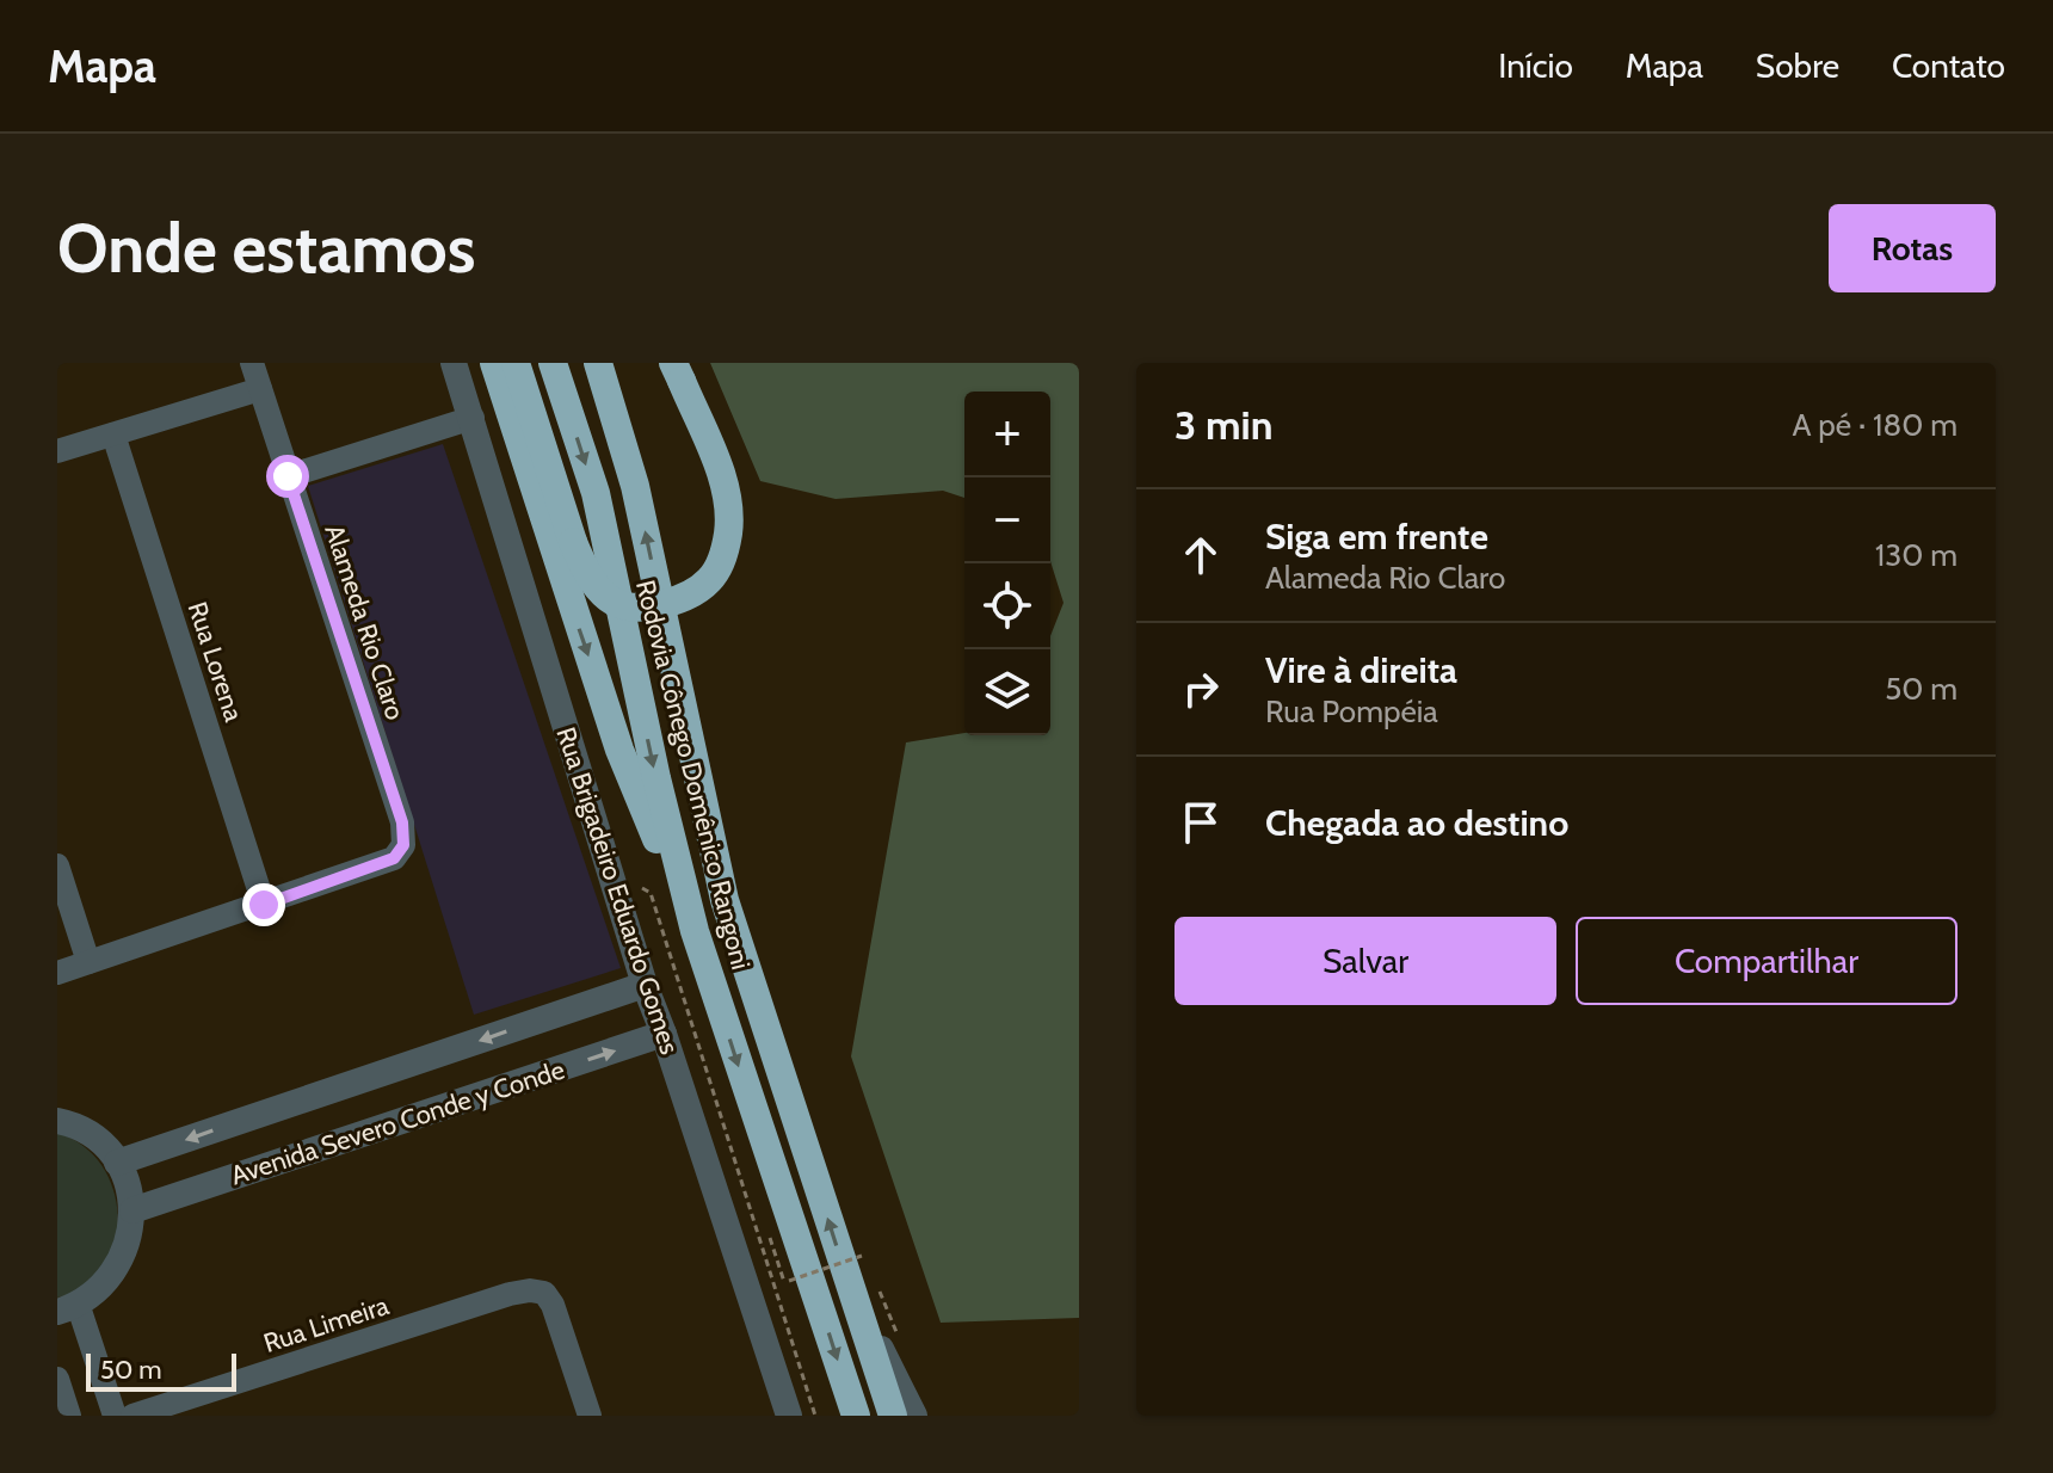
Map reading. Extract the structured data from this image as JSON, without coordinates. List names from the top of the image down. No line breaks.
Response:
{"streets":{"highway":["Rodovia Cônego Domênico Rangoni"],"street":["Alameda Rio Claro","Rua Lorena","Rua Brigadeiro Eduardo Gomes","Avenida Severo Conde y Conde","Rua Limeira"]},"crossings":[["Alameda Rio Claro","Rua Lorena"],["Rua Brigadeiro Eduardo Gomes","Avenida Severo Conde y Conde"]],"scale_bar":"50 m","page":{"header":"Mapa","nav":["Início","Mapa","Sobre","Contato"],"buttons":["Rotas",["Salvar","Compartilhar"]],"title":"Onde estamos","heading":["3 min","A pé · 180 m"],"map_buttons":["+","−"],"list":[["Siga em frente","Alameda Rio Claro","130 m"],["Vire à direita","Rua Pompéia","50 m"],"Chegada ao destino"],"scale":"50 m"}}
